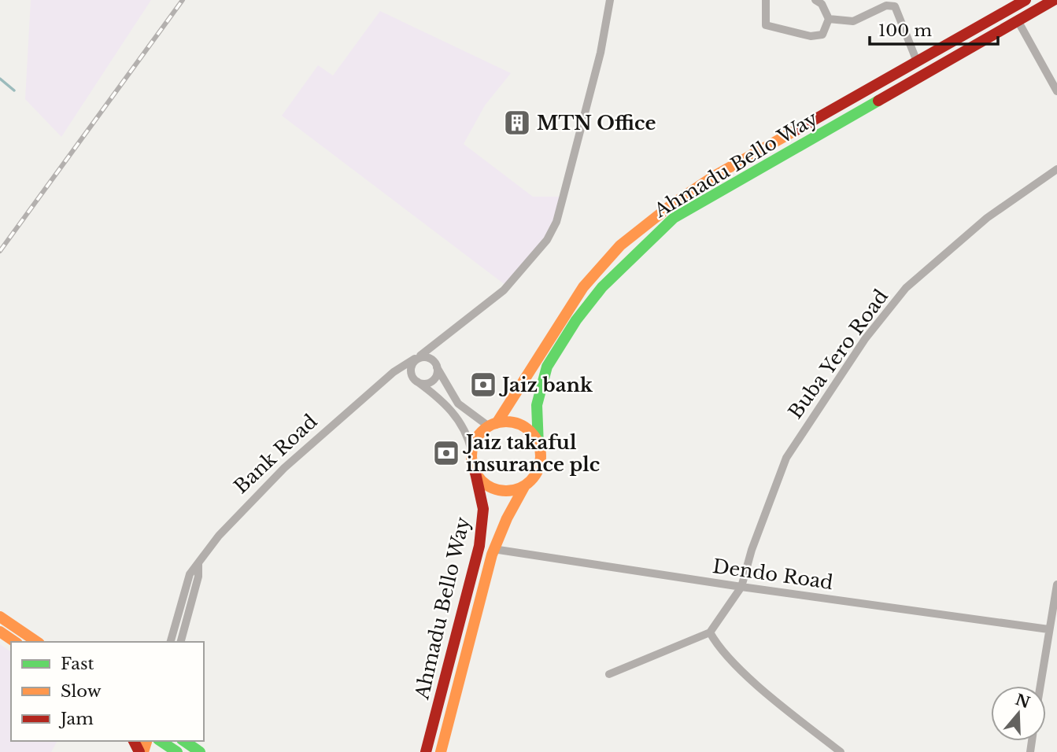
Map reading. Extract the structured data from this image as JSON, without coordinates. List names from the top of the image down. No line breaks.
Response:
{"streets":{"main road":["Ahmadu Bello Way"],"street":["Buba Yero Road","Bank Road","Dendo Road"]},"crossings":[["Ahmadu Bello Way","Dendo Road"],["Buba Yero Road","Dendo Road"]],"places":{"building":["MTN Office"],"bank":["Jaiz bank","Jaiz takaful insurance plc"]},"legend":["Fast","Slow","Jam"],"scale_bar":"100 m","north":"top"}
